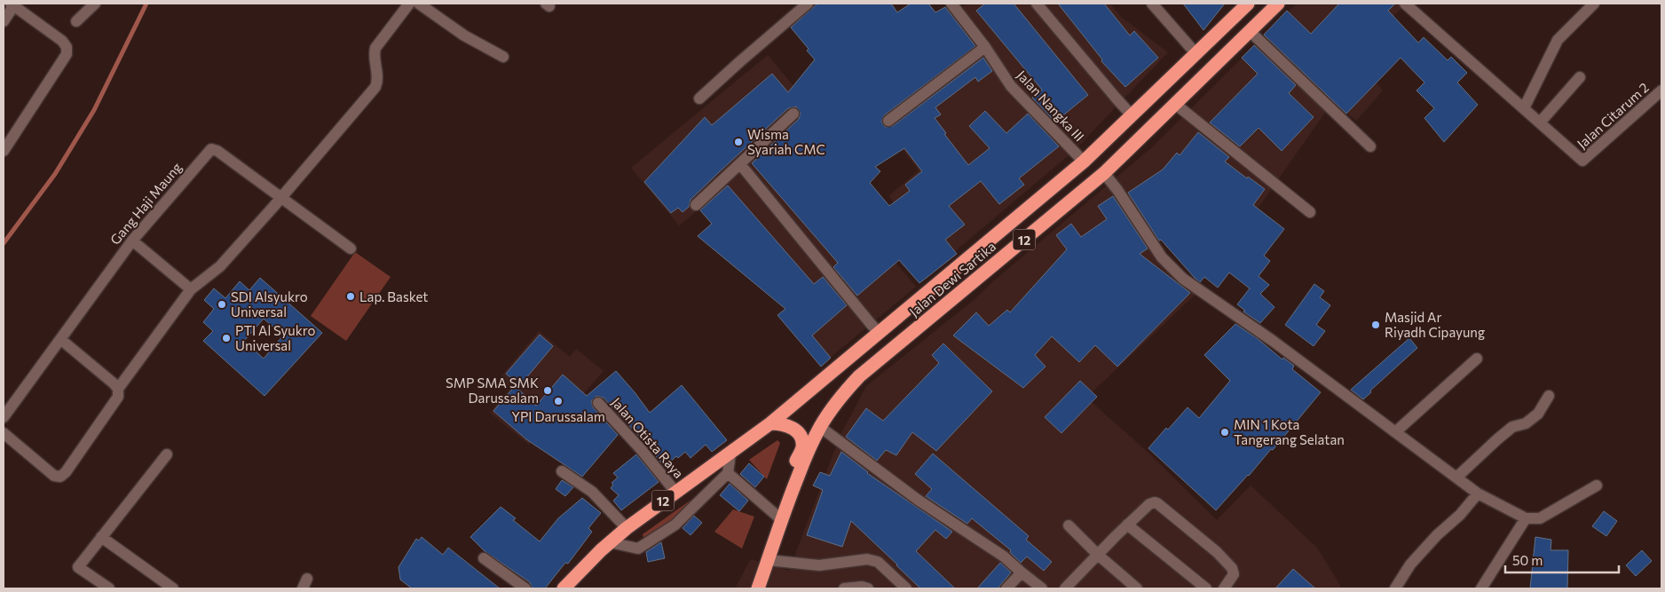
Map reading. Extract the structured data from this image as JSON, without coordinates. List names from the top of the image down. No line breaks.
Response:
{"streets":{"highway":["12","Jalan Dewi Sartika"],"street":["Jalan Nangka III","Jalan Citarum 2","Gang Haji Maung","Jalan Otista Raya"]},"crossings":[["Jalan Nangka III","Jalan Dewi Sartika"],["12","Jalan Dewi Sartika"],["12","Jalan Otista Raya"]],"places":["Wisma Syariah CMC","Lap. Basket","SDI Alsyukro Universal","Masjid Ar Riyadh Cipayung","PTI Al Syukro Universal","SMP SMA SMK Darussalam","YPI Darussalam","MIN 1 Kota Tangerang Selatan"],"scale_bar":"50 m"}
